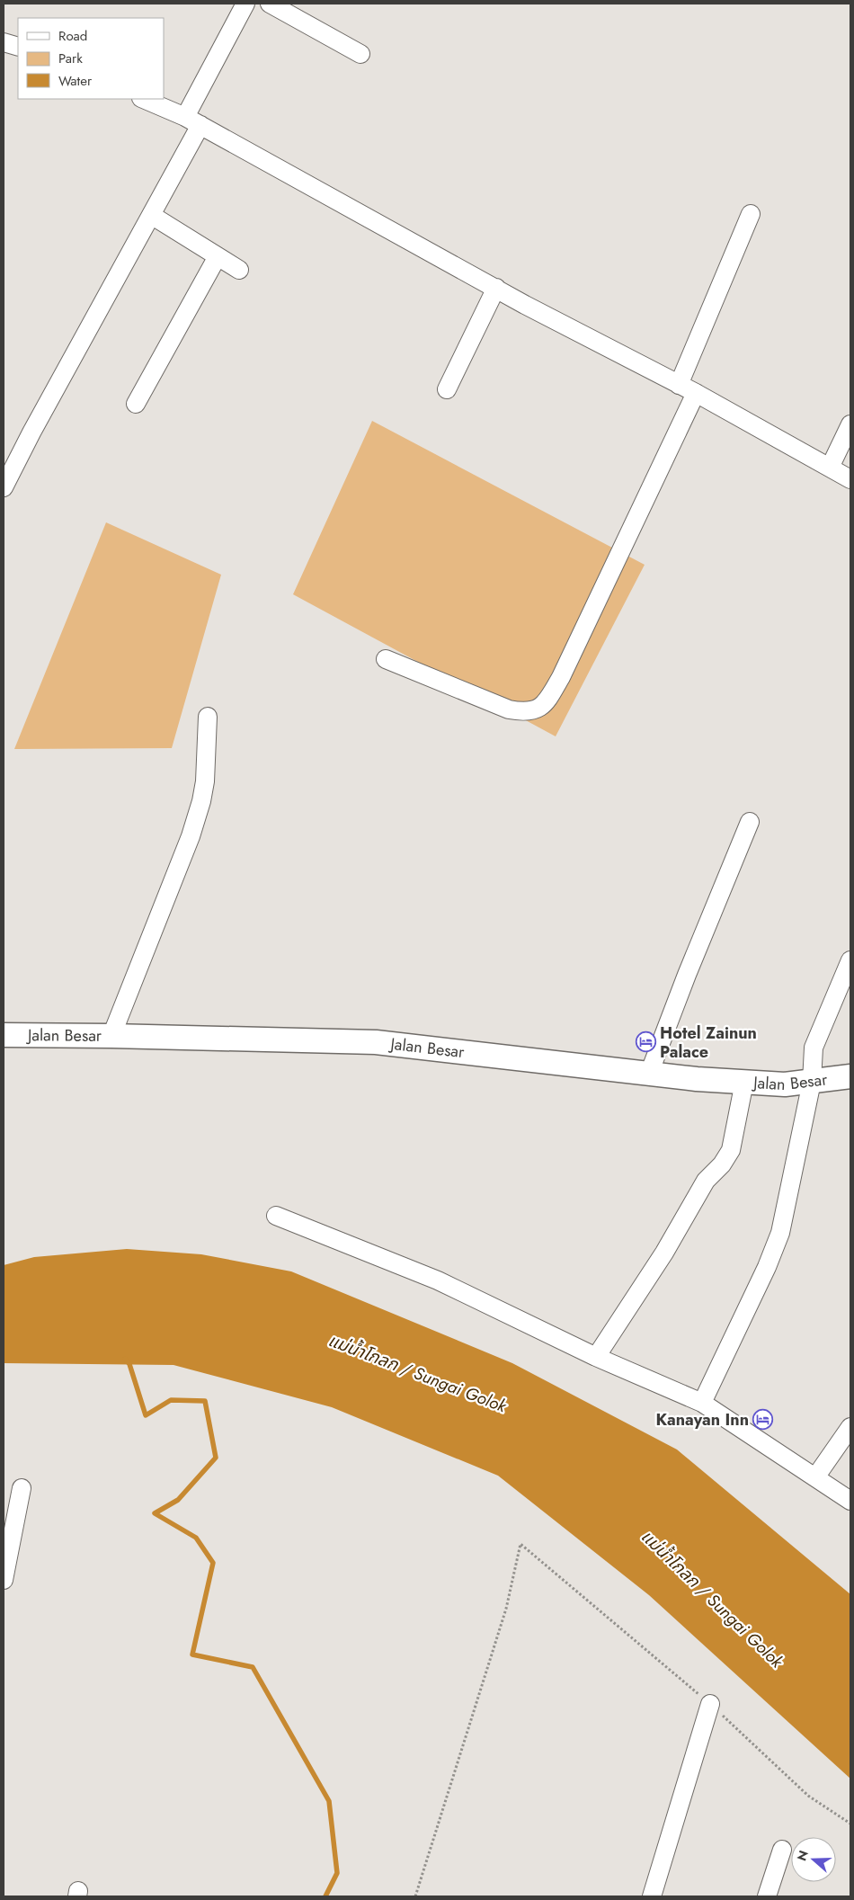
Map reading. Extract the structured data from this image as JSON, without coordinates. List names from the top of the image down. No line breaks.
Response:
{"streets":{"main road":["Jalan Besar"]},"water":["แม่น้ำโกลก / Sungai Golok"],"places":{"hotel":["Hotel Zainun Palace","Kanayan Inn"]},"legend":["Road","Park","Water"],"north":"left"}
